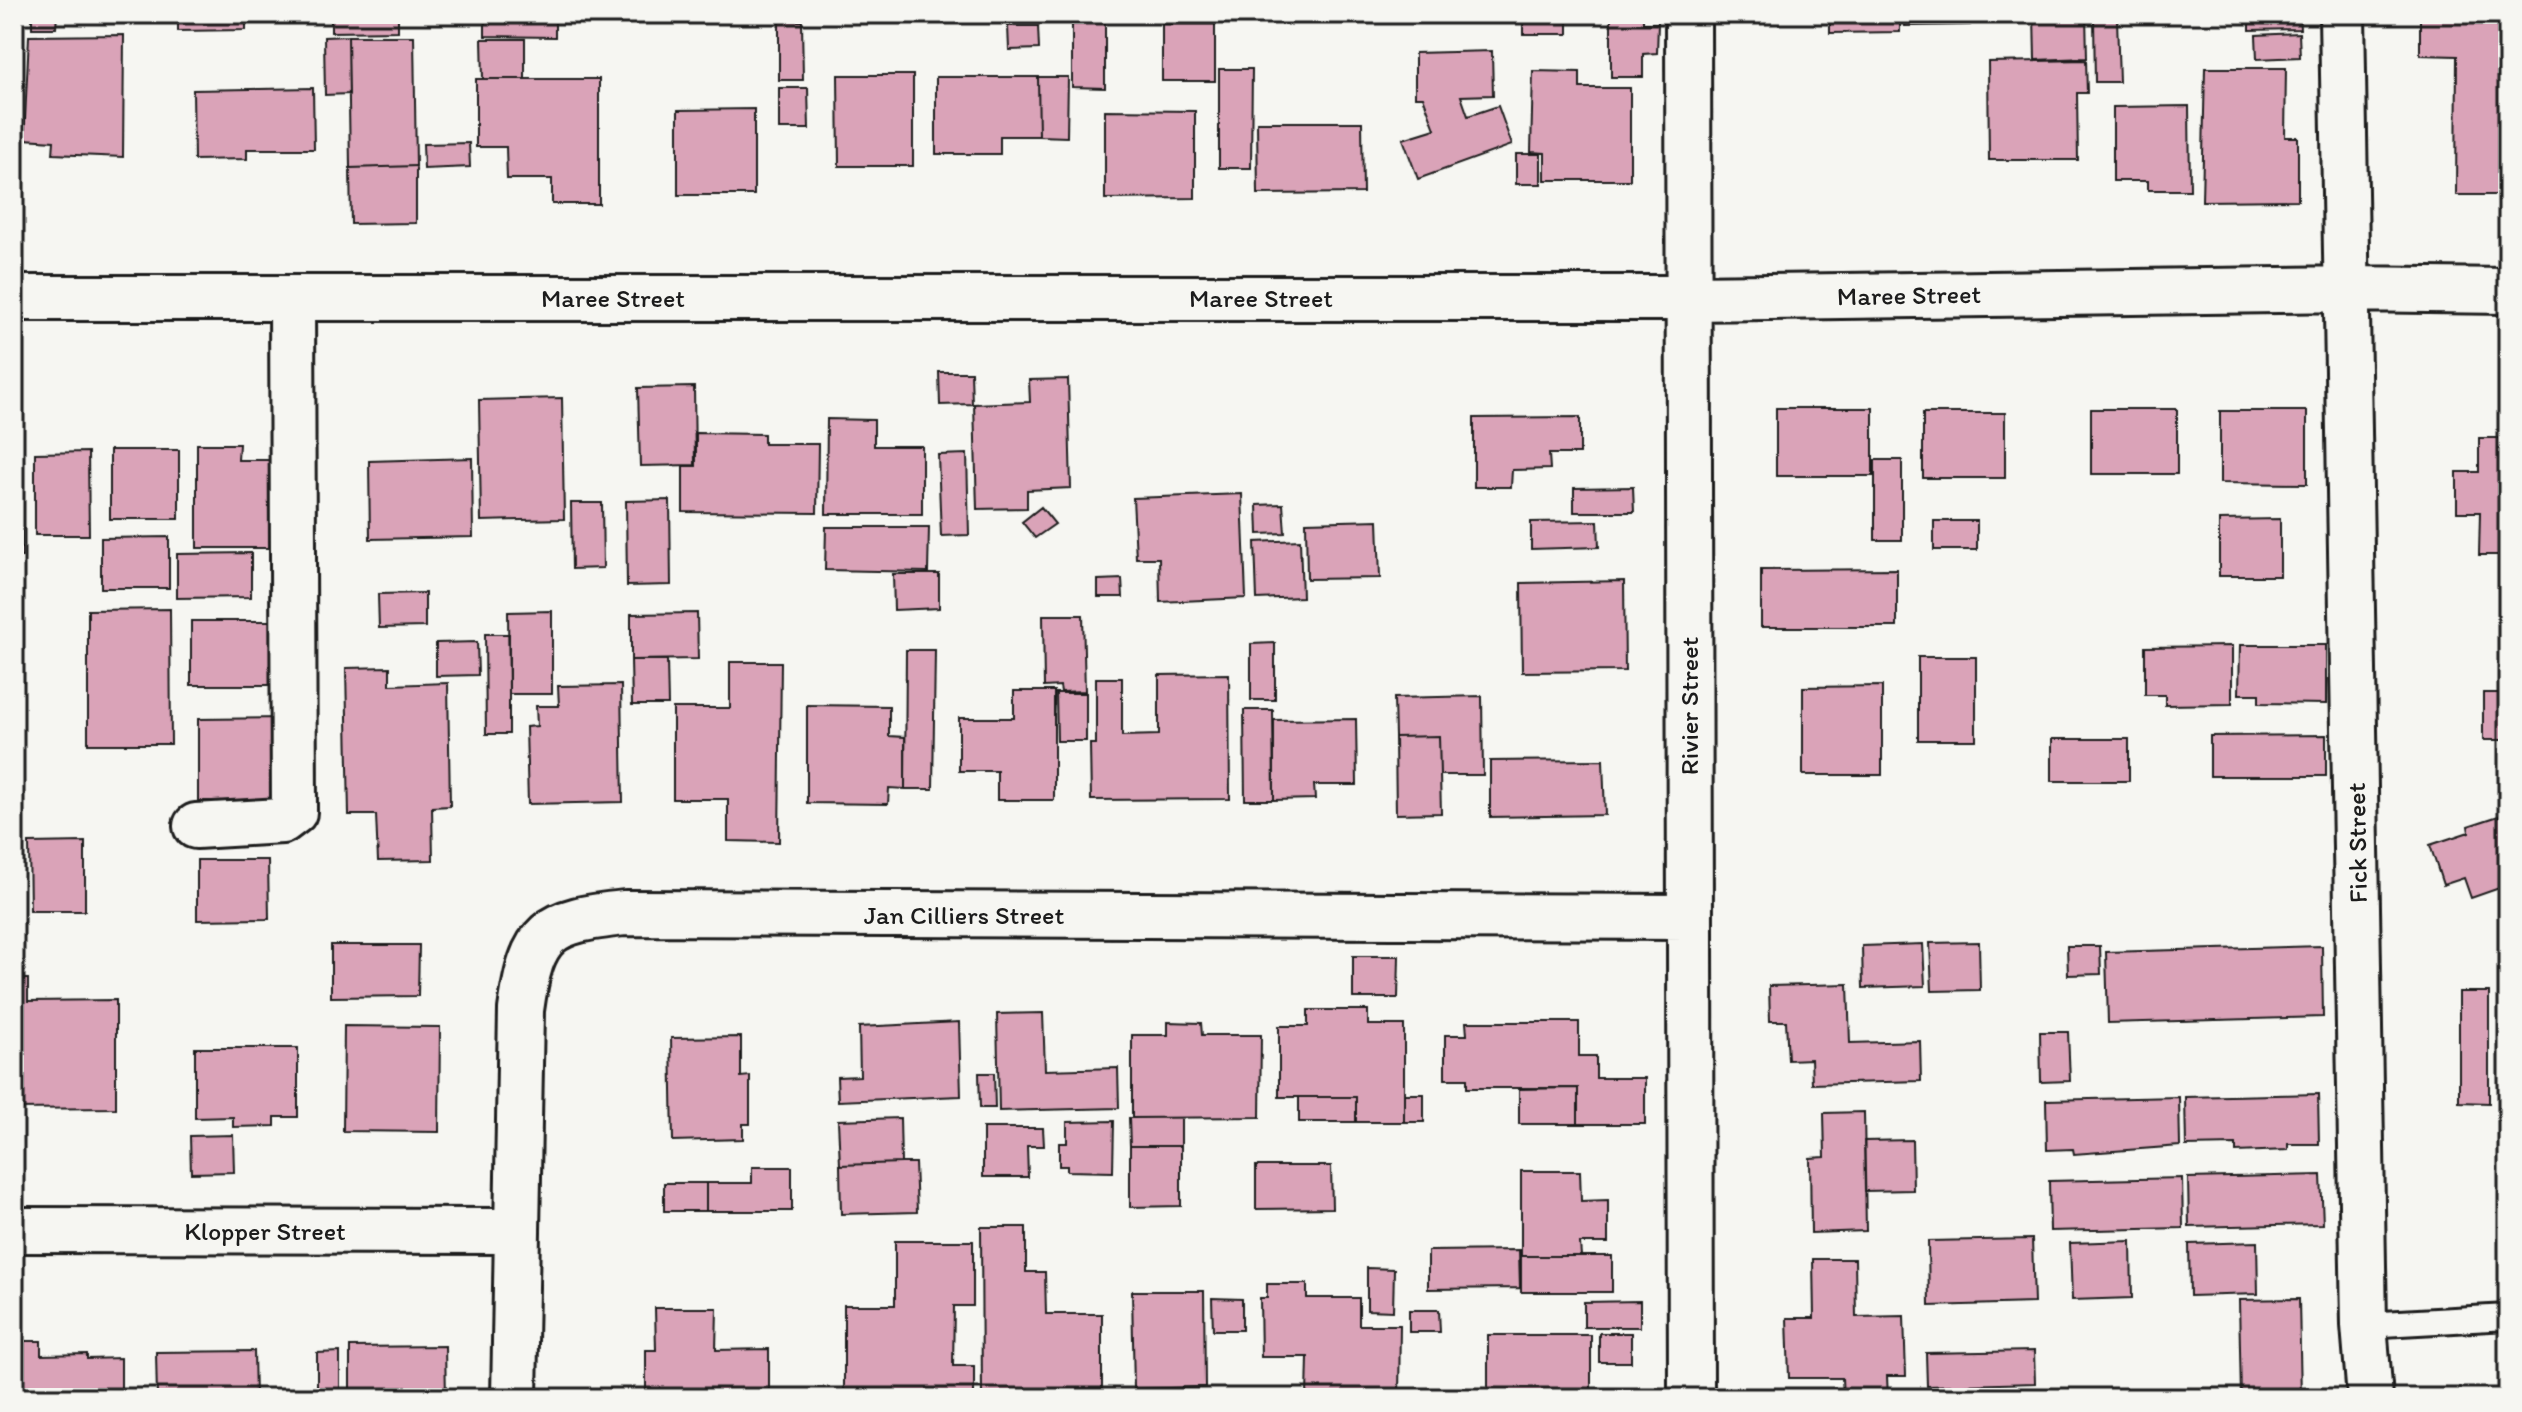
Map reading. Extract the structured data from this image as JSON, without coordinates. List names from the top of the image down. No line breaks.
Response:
{"streets":{"street":["Maree Street","Rivier Street","Fick Street","Jan Cilliers Street","Klopper Street"]},"crossings":[["Maree Street","Rivier Street"],["Maree Street","Fick Street"],["Rivier Street","Jan Cilliers Street"],["Jan Cilliers Street","Klopper Street"]]}
